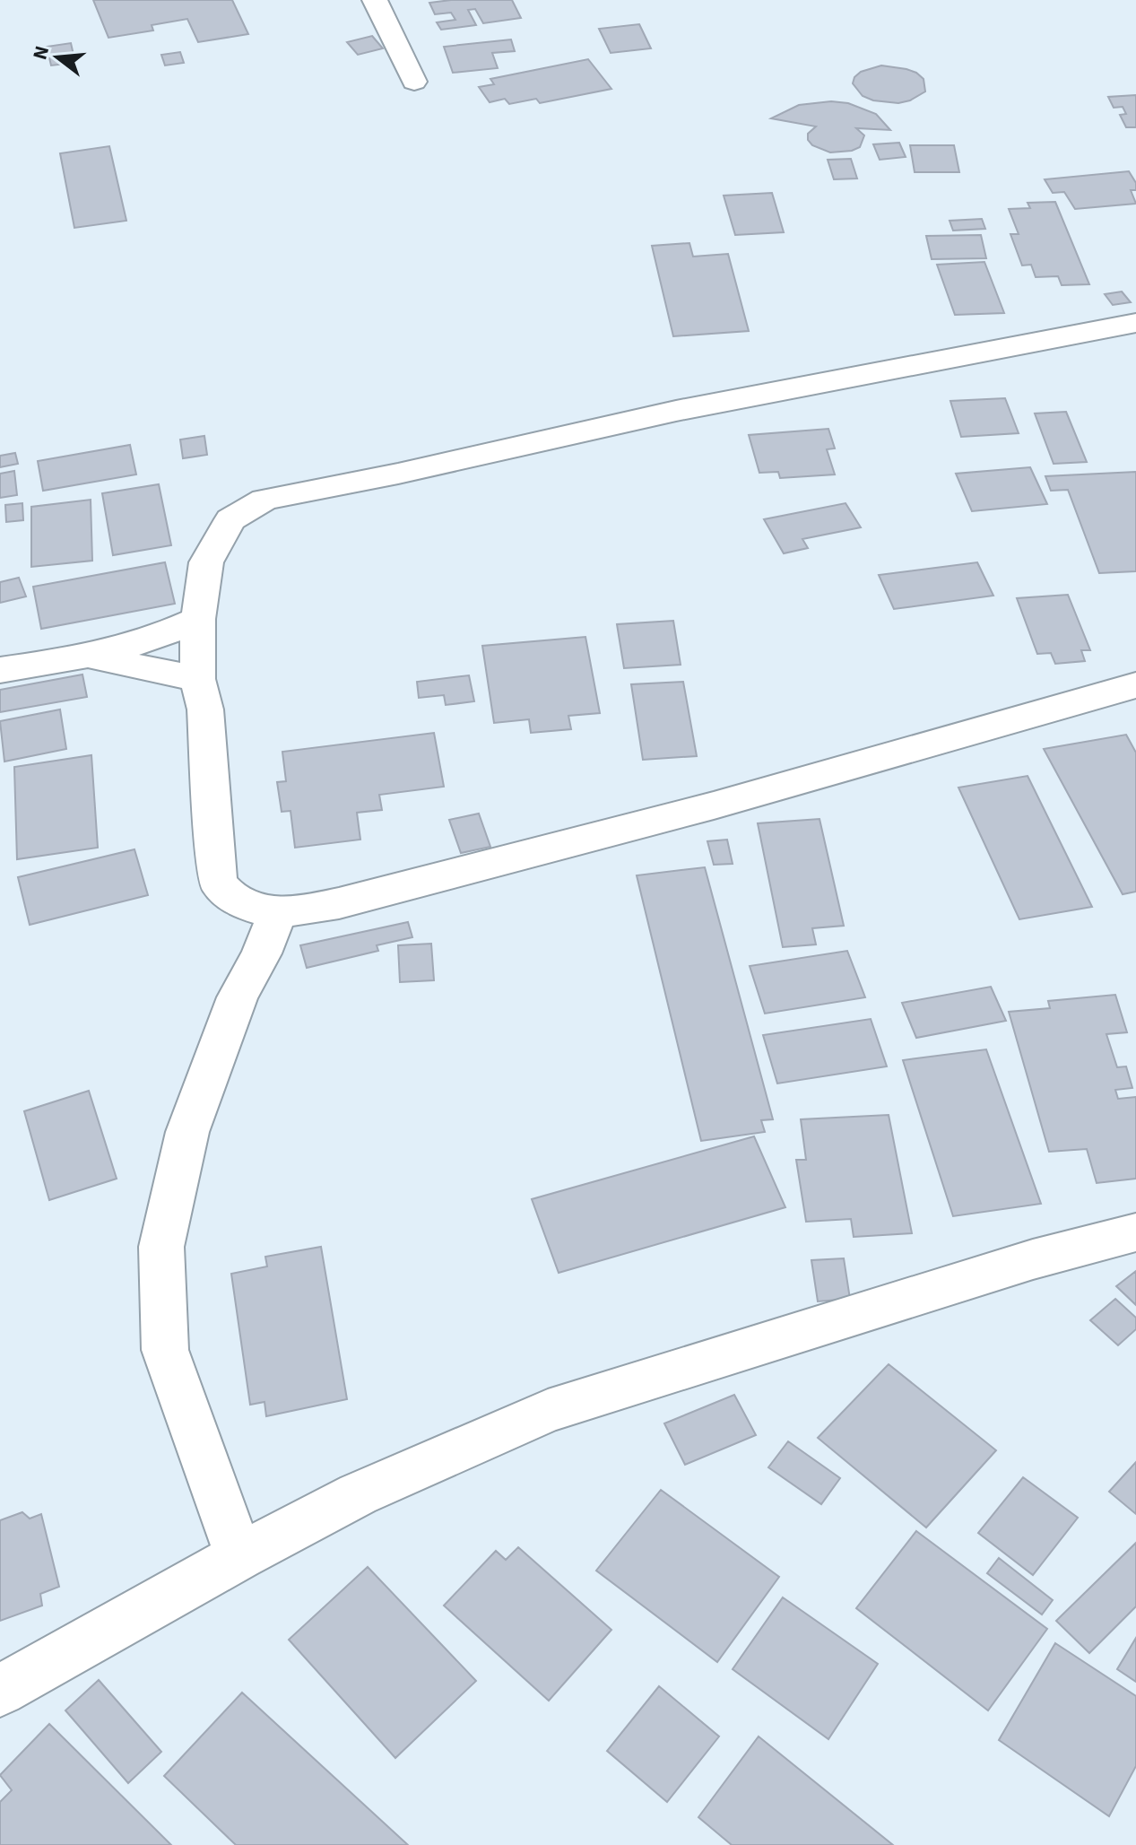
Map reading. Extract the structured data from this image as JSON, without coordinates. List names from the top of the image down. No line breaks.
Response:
{"north":"left"}
